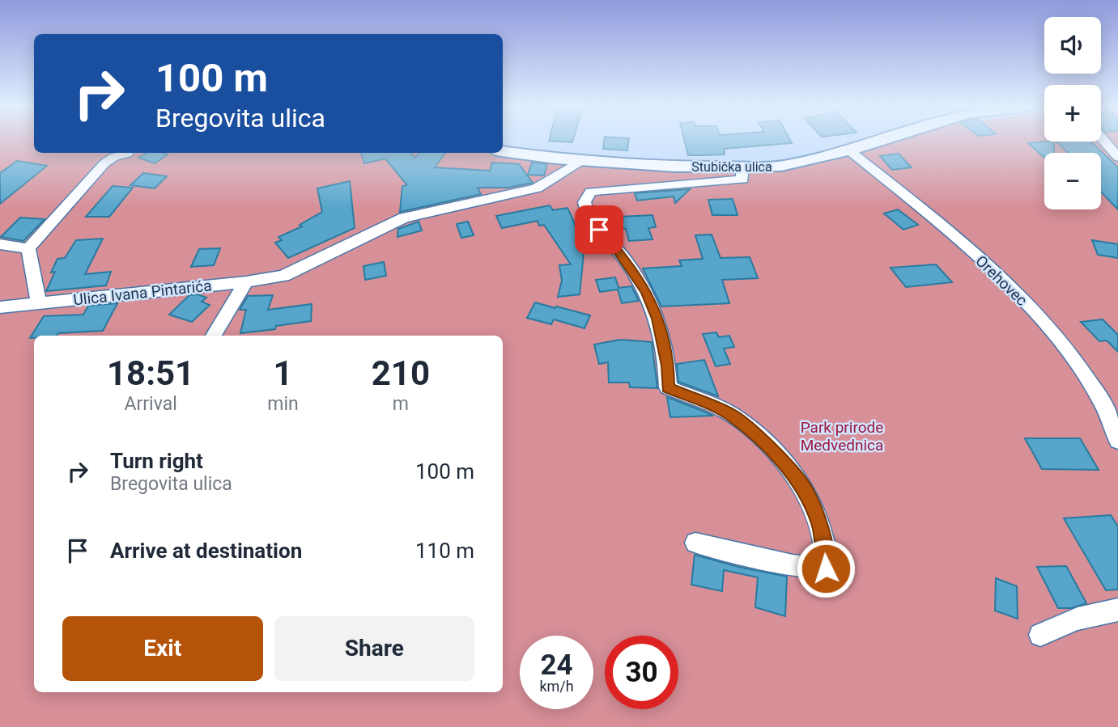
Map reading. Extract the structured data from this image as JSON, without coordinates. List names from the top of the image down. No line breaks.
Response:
{"streets":{"main road":["Stubička ulica"],"street":["Orehovec","Ulica Ivana Pintarića"]},"crossings":[["Stubička ulica","Orehovec"],["Stubička ulica","Ulica Ivana Pintarića"]],"parks":["Park prirode Medvednica"],"page":{"map_buttons":["+","−"],"turn":["100 m","Bregovita ulica"],"eta":["18:51","Arrival","1","min","210","m"],"list":[{"name":"Turn right","note":"Bregovita ulica","value":"100 m"},{"name":"Arrive at destination","value":"110 m"}],"buttons":["Exit","Share"],"speed":"24 km/h","limit":"30"}}
